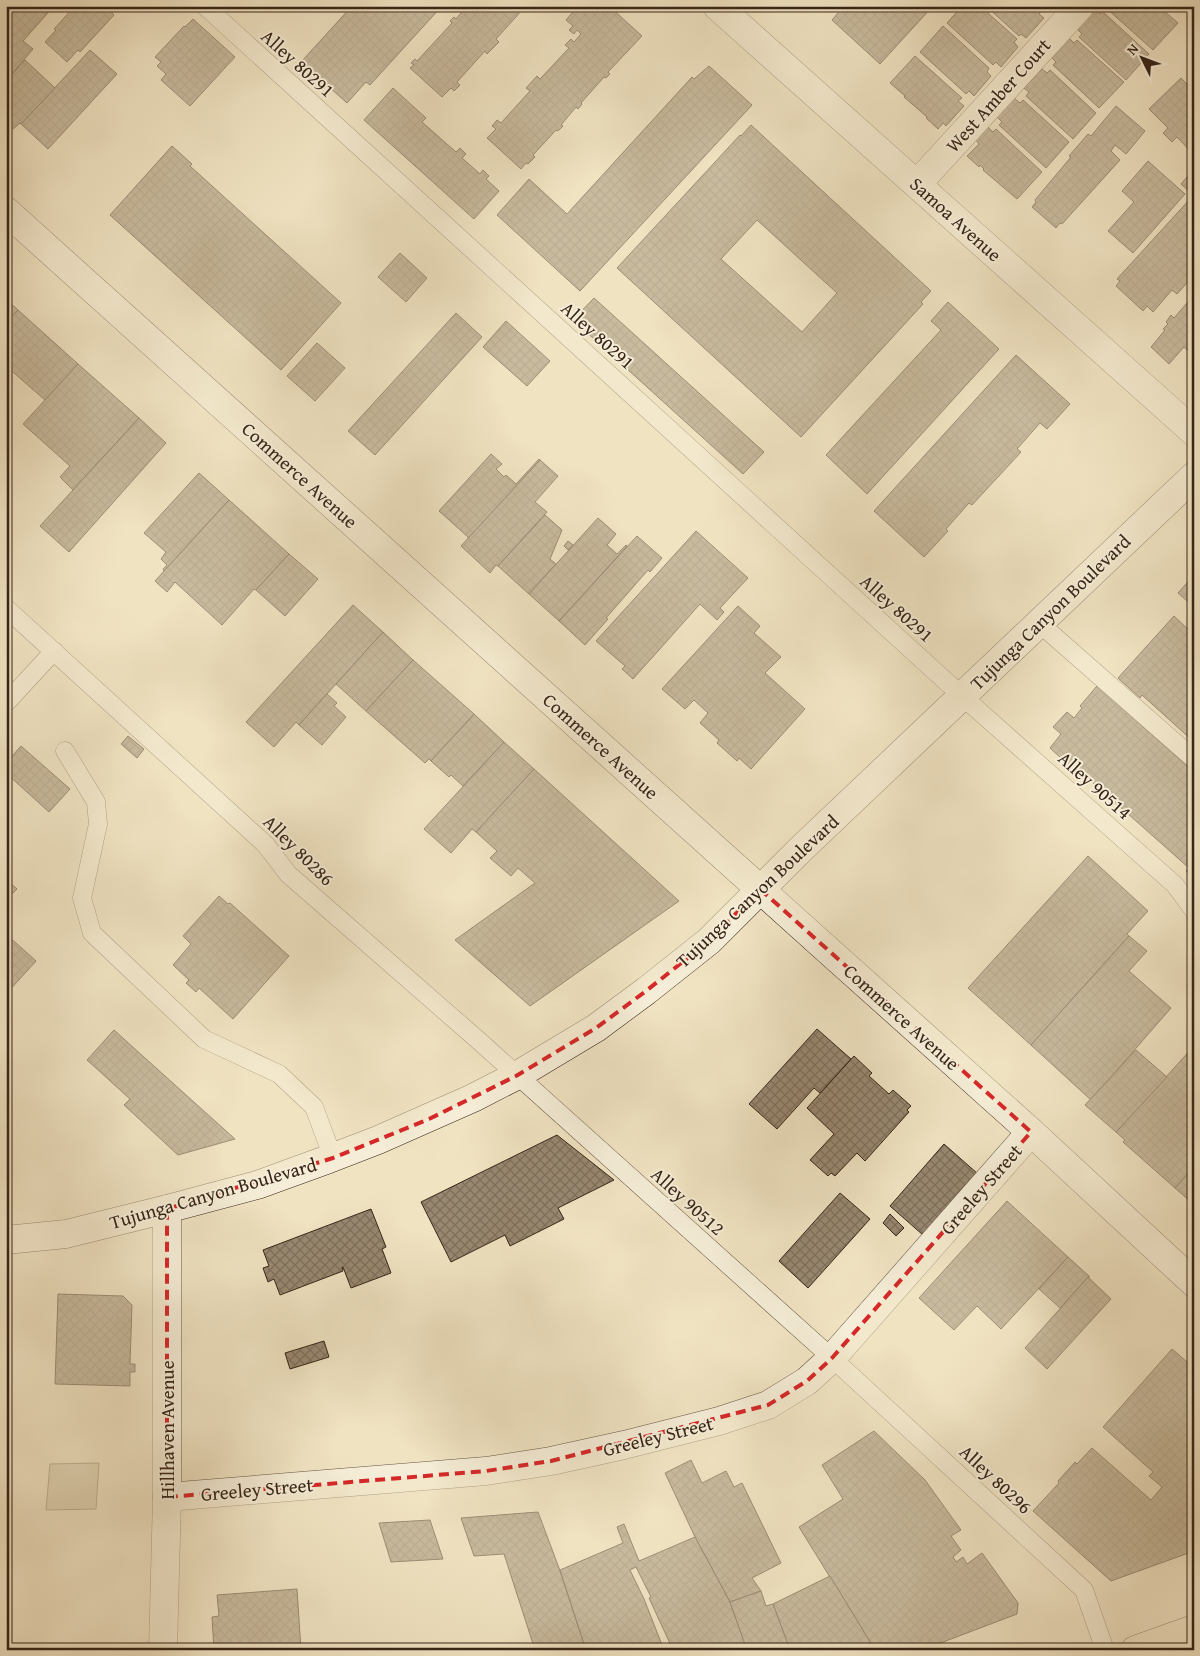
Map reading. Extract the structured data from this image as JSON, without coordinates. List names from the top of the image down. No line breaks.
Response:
{"streets":{"street":["West Amber Court","Samoa Avenue","Commerce Avenue","Tujunga Canyon Boulevard","Greeley Street","Hillhaven Avenue"],"lane":["Alley 80291","Alley 90514","Alley 80286","Alley 90512","Alley 80296"]},"crossings":[["Alley 80291","Tujunga Canyon Boulevard"],["Alley 80291","Alley 90514"],["West Amber Court","Samoa Avenue"],["Commerce Avenue","Tujunga Canyon Boulevard"],["Commerce Avenue","Greeley Street"],["Tujunga Canyon Boulevard","Alley 90514"],["Tujunga Canyon Boulevard","Alley 80286"],["Tujunga Canyon Boulevard","Alley 90512"],["Tujunga Canyon Boulevard","Hillhaven Avenue"],["Alley 80286","Alley 90512"],["Greeley Street","Alley 90512"],["Greeley Street","Hillhaven Avenue"],["Greeley Street","Alley 80296"],["Alley 90512","Alley 80296"]],"north":"top left"}
